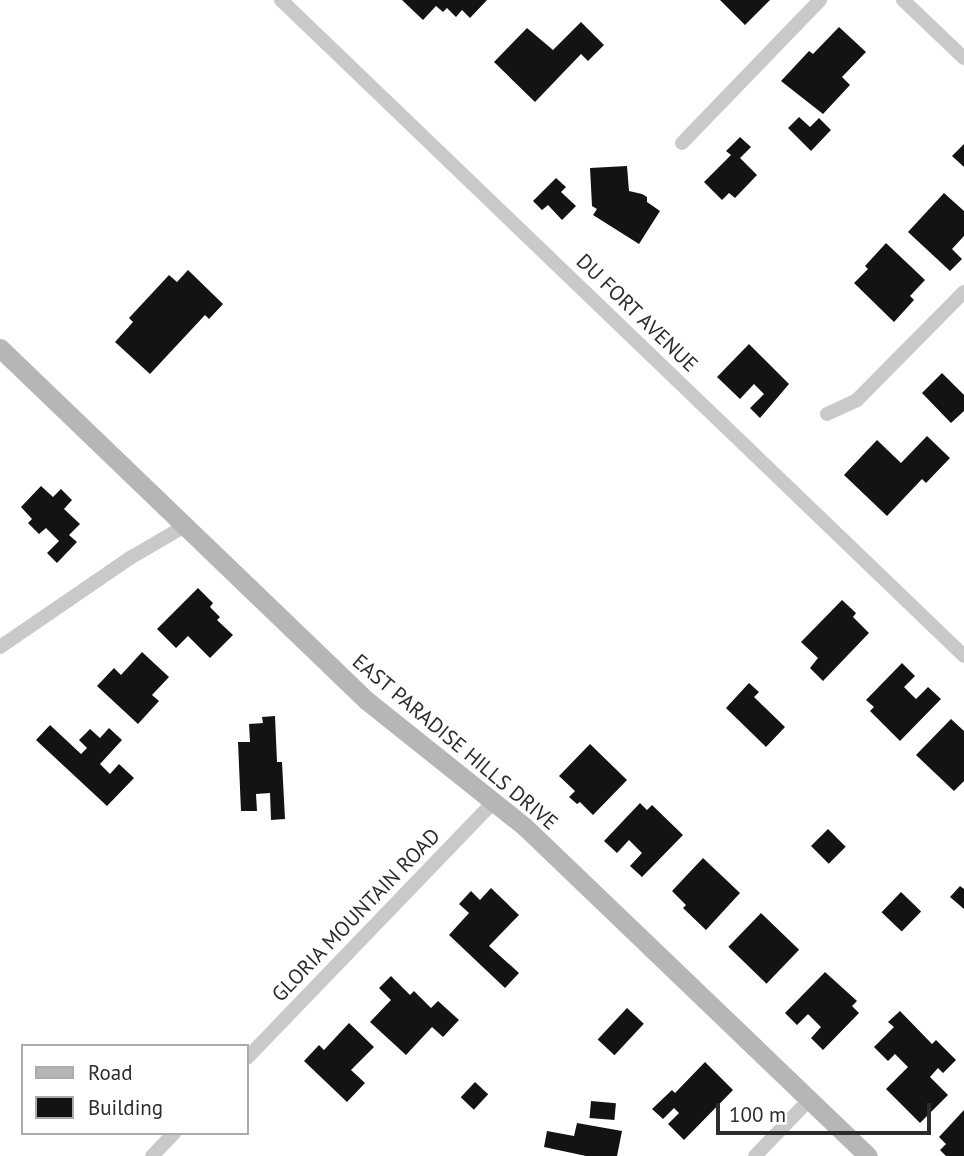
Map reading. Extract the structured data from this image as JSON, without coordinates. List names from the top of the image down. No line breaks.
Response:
{"streets":{"main road":["EAST PARADISE HILLS DRIVE"],"street":["DU FORT AVENUE","GLORIA MOUNTAIN ROAD"]},"crossings":[["EAST PARADISE HILLS DRIVE","GLORIA MOUNTAIN ROAD"]],"legend":["Road","Building"],"scale_bar":"100 m"}
